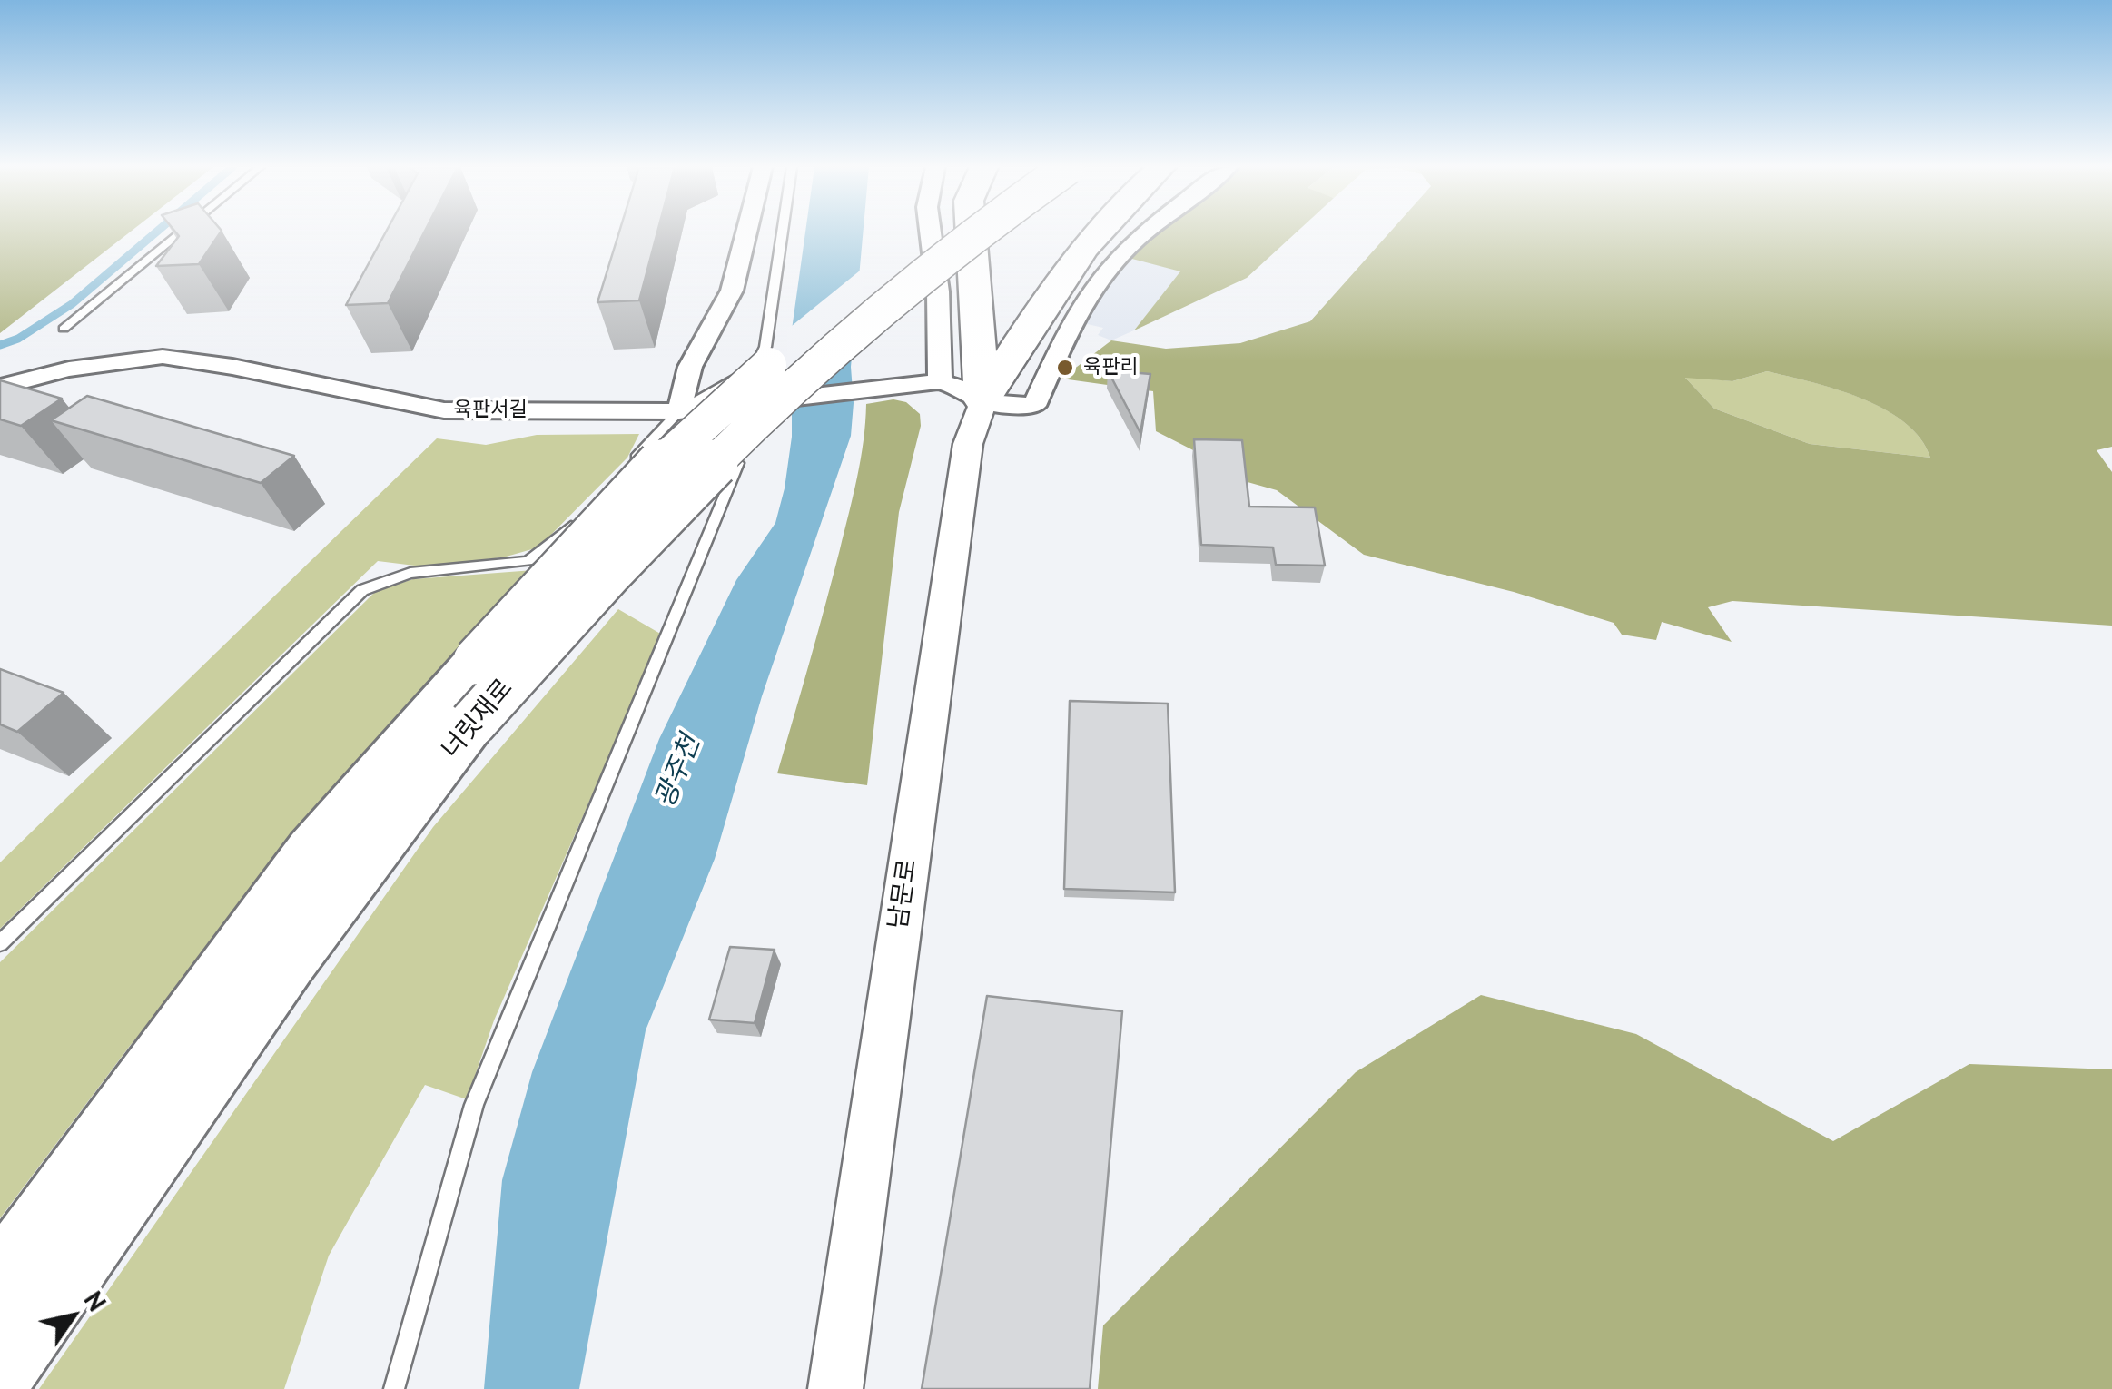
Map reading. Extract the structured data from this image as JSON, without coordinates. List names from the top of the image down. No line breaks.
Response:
{"streets":{"highway":["너릿재로"],"street":["육판서길","남문로"]},"water":["광주천"],"places":["육판리"],"north":"top right"}
